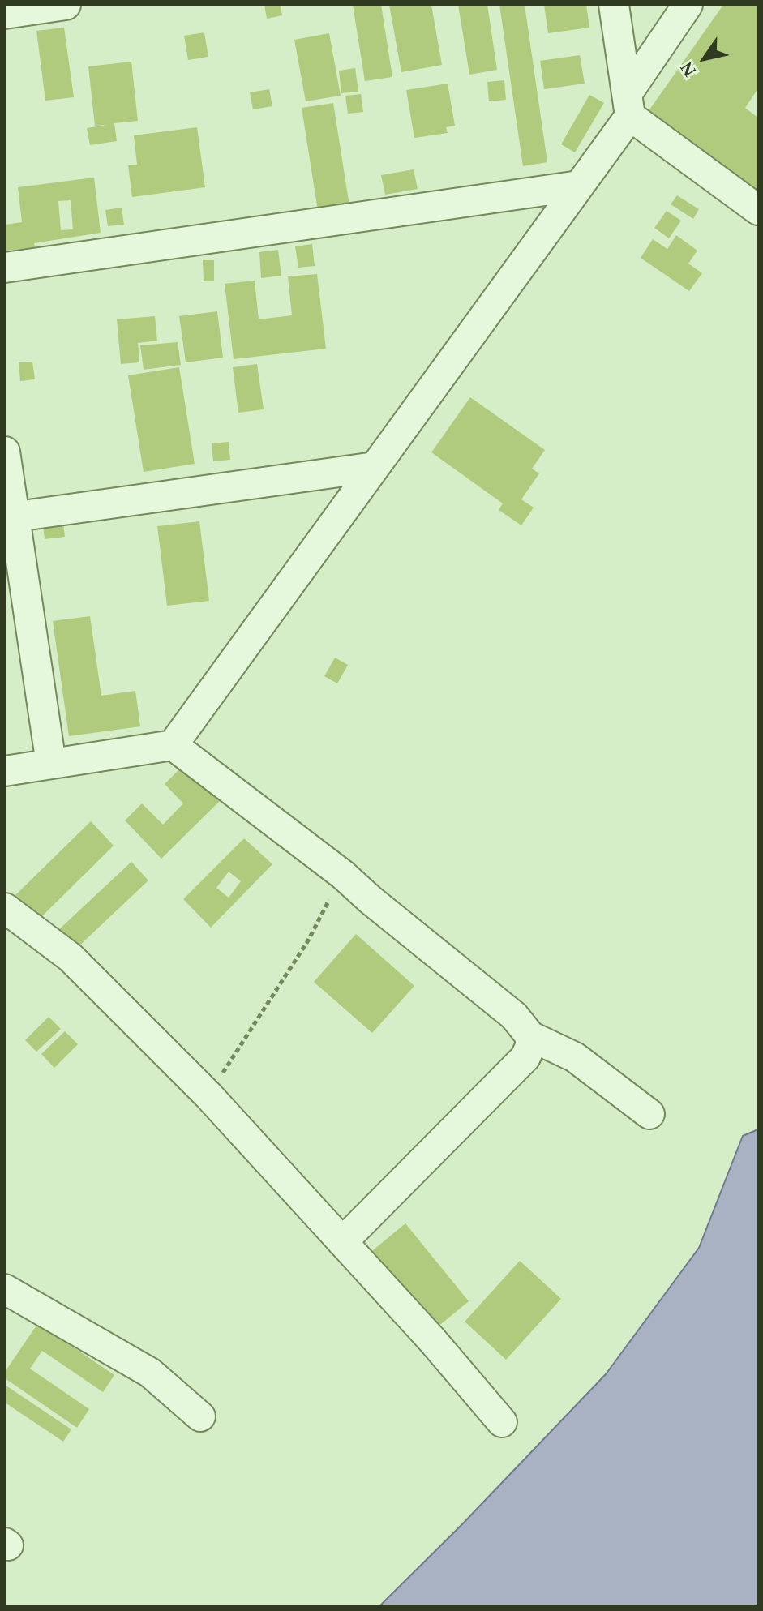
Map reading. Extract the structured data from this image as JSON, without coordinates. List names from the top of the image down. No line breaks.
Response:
{"north":"bottom left"}
